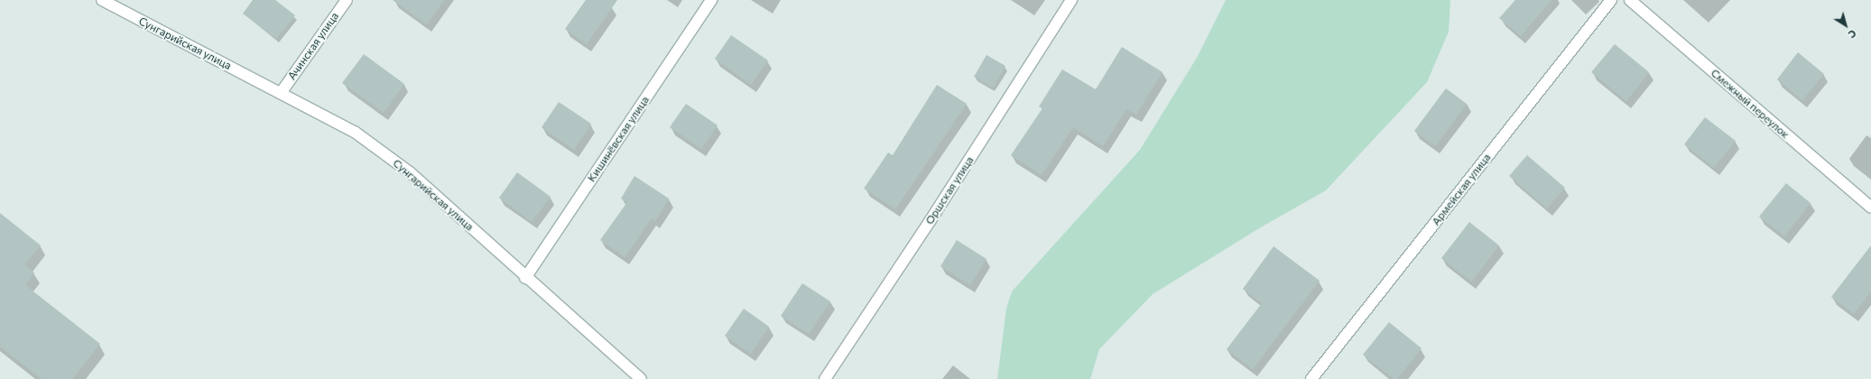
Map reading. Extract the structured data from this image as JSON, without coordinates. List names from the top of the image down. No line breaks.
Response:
{"streets":{"street":["Сунгарийская улица","Ачинская улица","Смежный переулок","Кишинёвская улица","Армейская улица","Оршская улица"]},"crossings":[["Сунгарийская улица","Ачинская улица"],["Сунгарийская улица","Кишинёвская улица"]],"north":"bottom right"}
